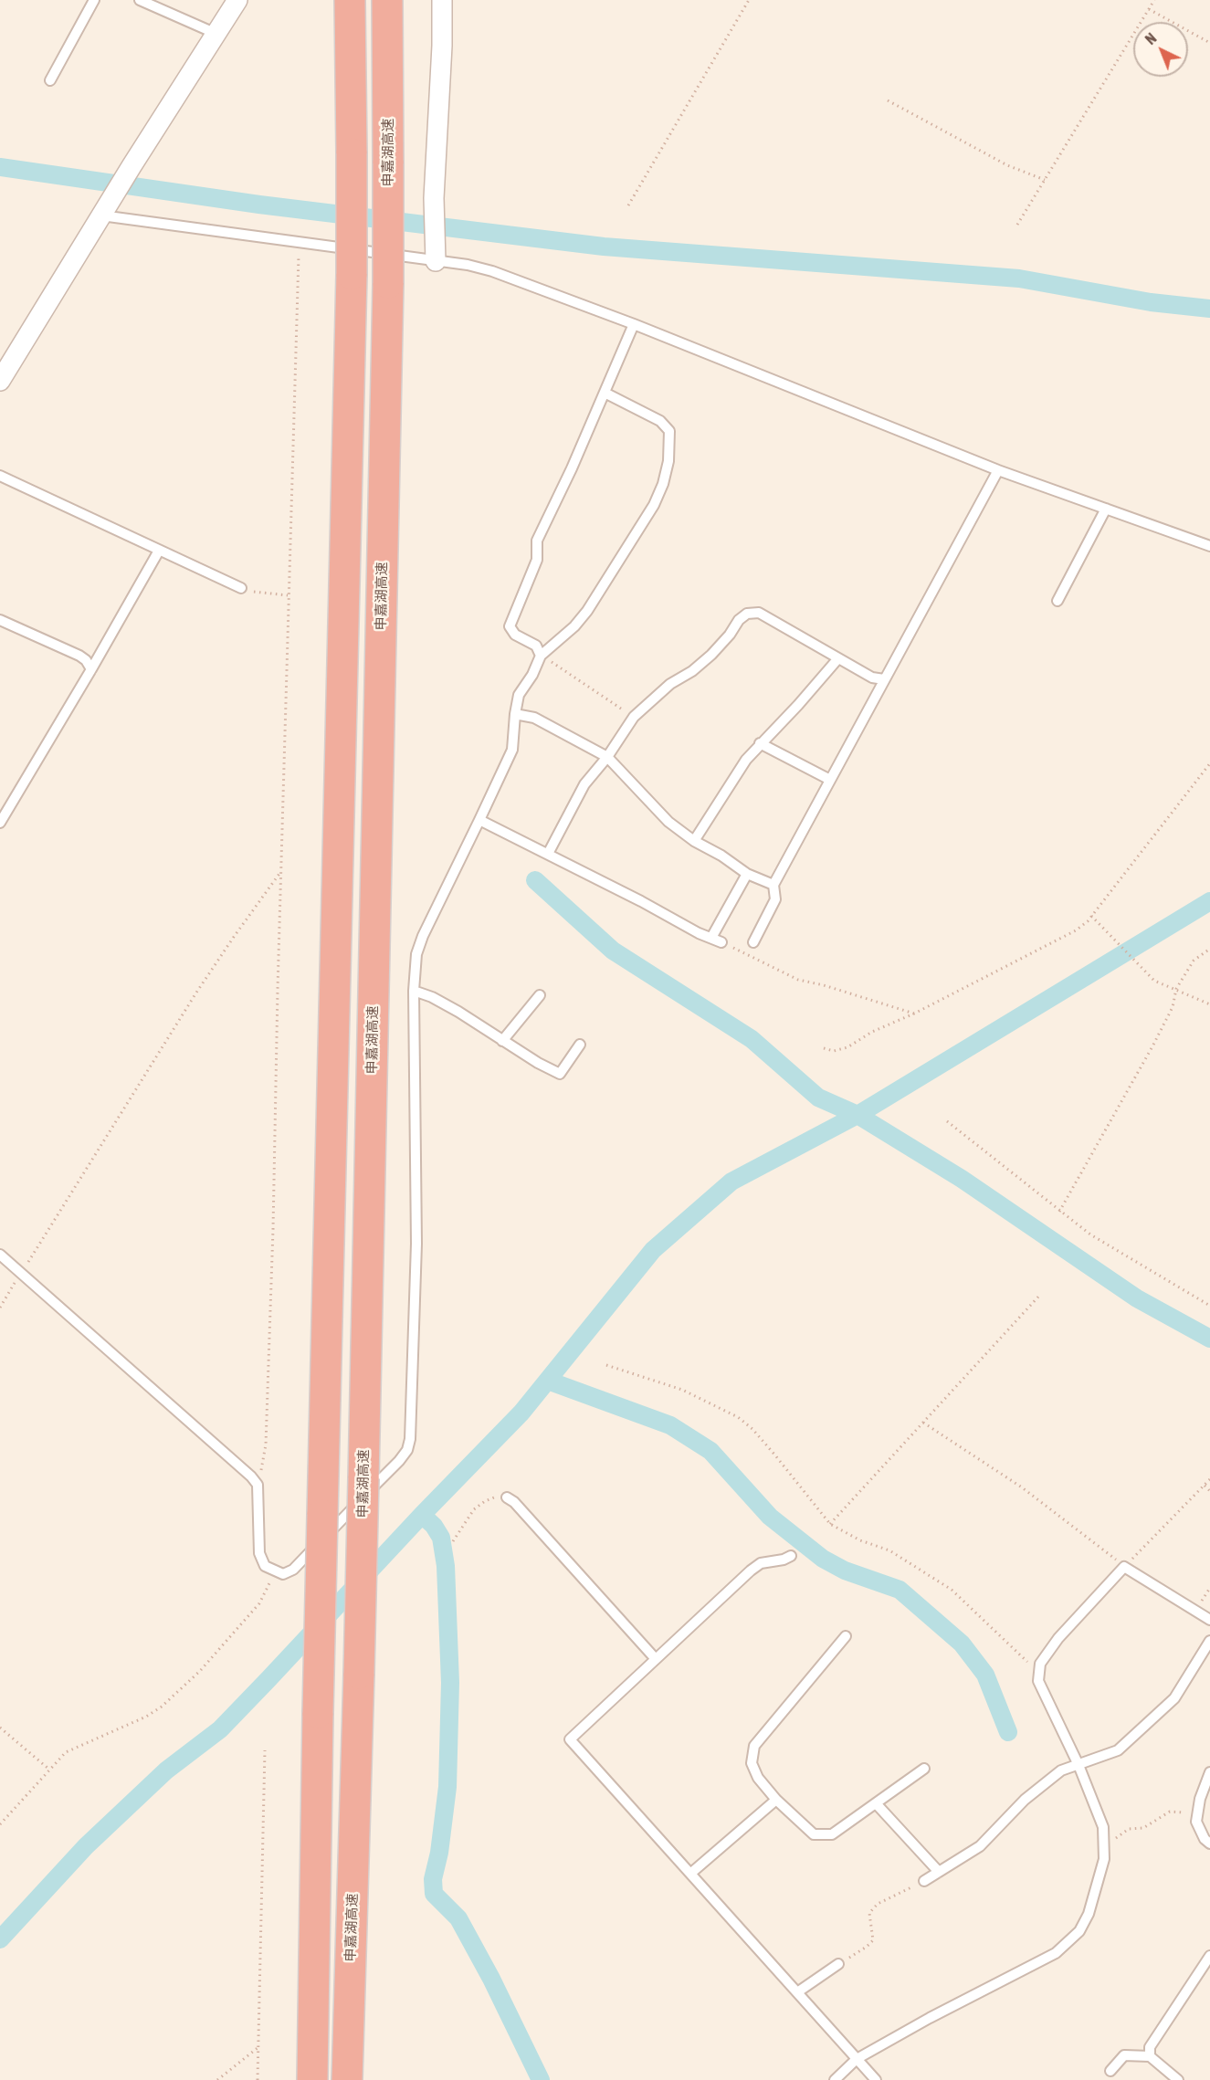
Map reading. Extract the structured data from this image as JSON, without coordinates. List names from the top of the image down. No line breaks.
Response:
{"streets":{"highway":["申嘉湖高速"]},"north":"top left"}
